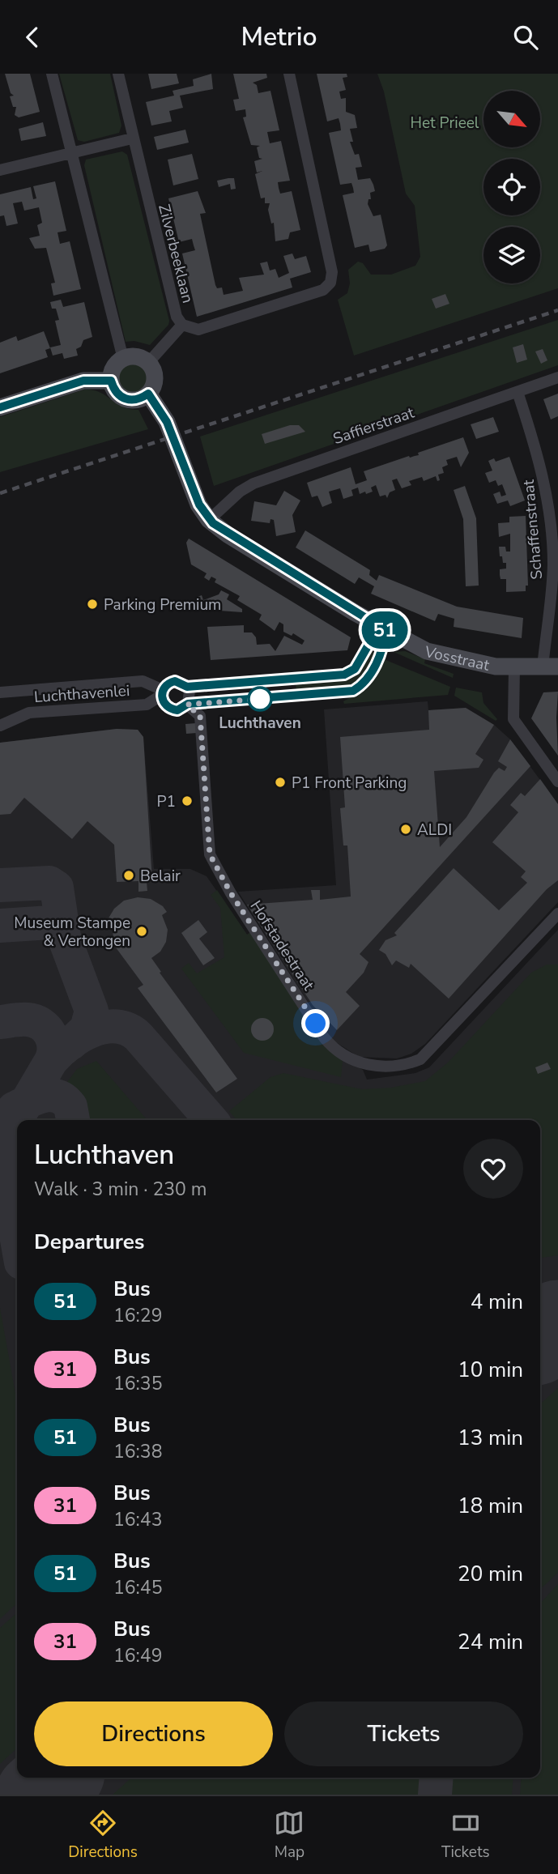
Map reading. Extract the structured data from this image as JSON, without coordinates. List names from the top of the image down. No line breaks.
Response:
{"streets":{"street":["Zilverbeeklaan","Saffierstraat","Schaffenstraat","Vosstraat","Luchthavenlei","Hofstadestraat"]},"crossings":[["Zilverbeeklaan","Vosstraat"],["Saffierstraat","Schaffenstraat"],["Saffierstraat","Vosstraat"],["Schaffenstraat","Vosstraat"],["Vosstraat","Luchthavenlei"],["Luchthavenlei","Hofstadestraat"]],"parks":["Het Prieel"],"places":["Parking Premium","Luchthaven","P1 Front Parking","P1","ALDI","Belair","Museum Stampe & Vertongen"],"lines":["bus line 51"],"north":"bottom right","page":{"header":"Metrio","on_map":"51","heading":[["Luchthaven","Walk · 3 min · 230 m"],"Departures"],"list":[{"mark":"51","name":"Bus","note":"16:29","value":"4 min"},{"mark":"31","name":"Bus","note":"16:35","value":"10 min"},{"mark":"51","name":"Bus","note":"16:38","value":"13 min"},{"mark":"31","name":"Bus","note":"16:43","value":"18 min"},{"mark":"51","name":"Bus","note":"16:45","value":"20 min"},{"mark":"31","name":"Bus","note":"16:49","value":"24 min"}],"buttons":["Directions","Tickets"],"tabs":["Directions","Map","Tickets"]}}
